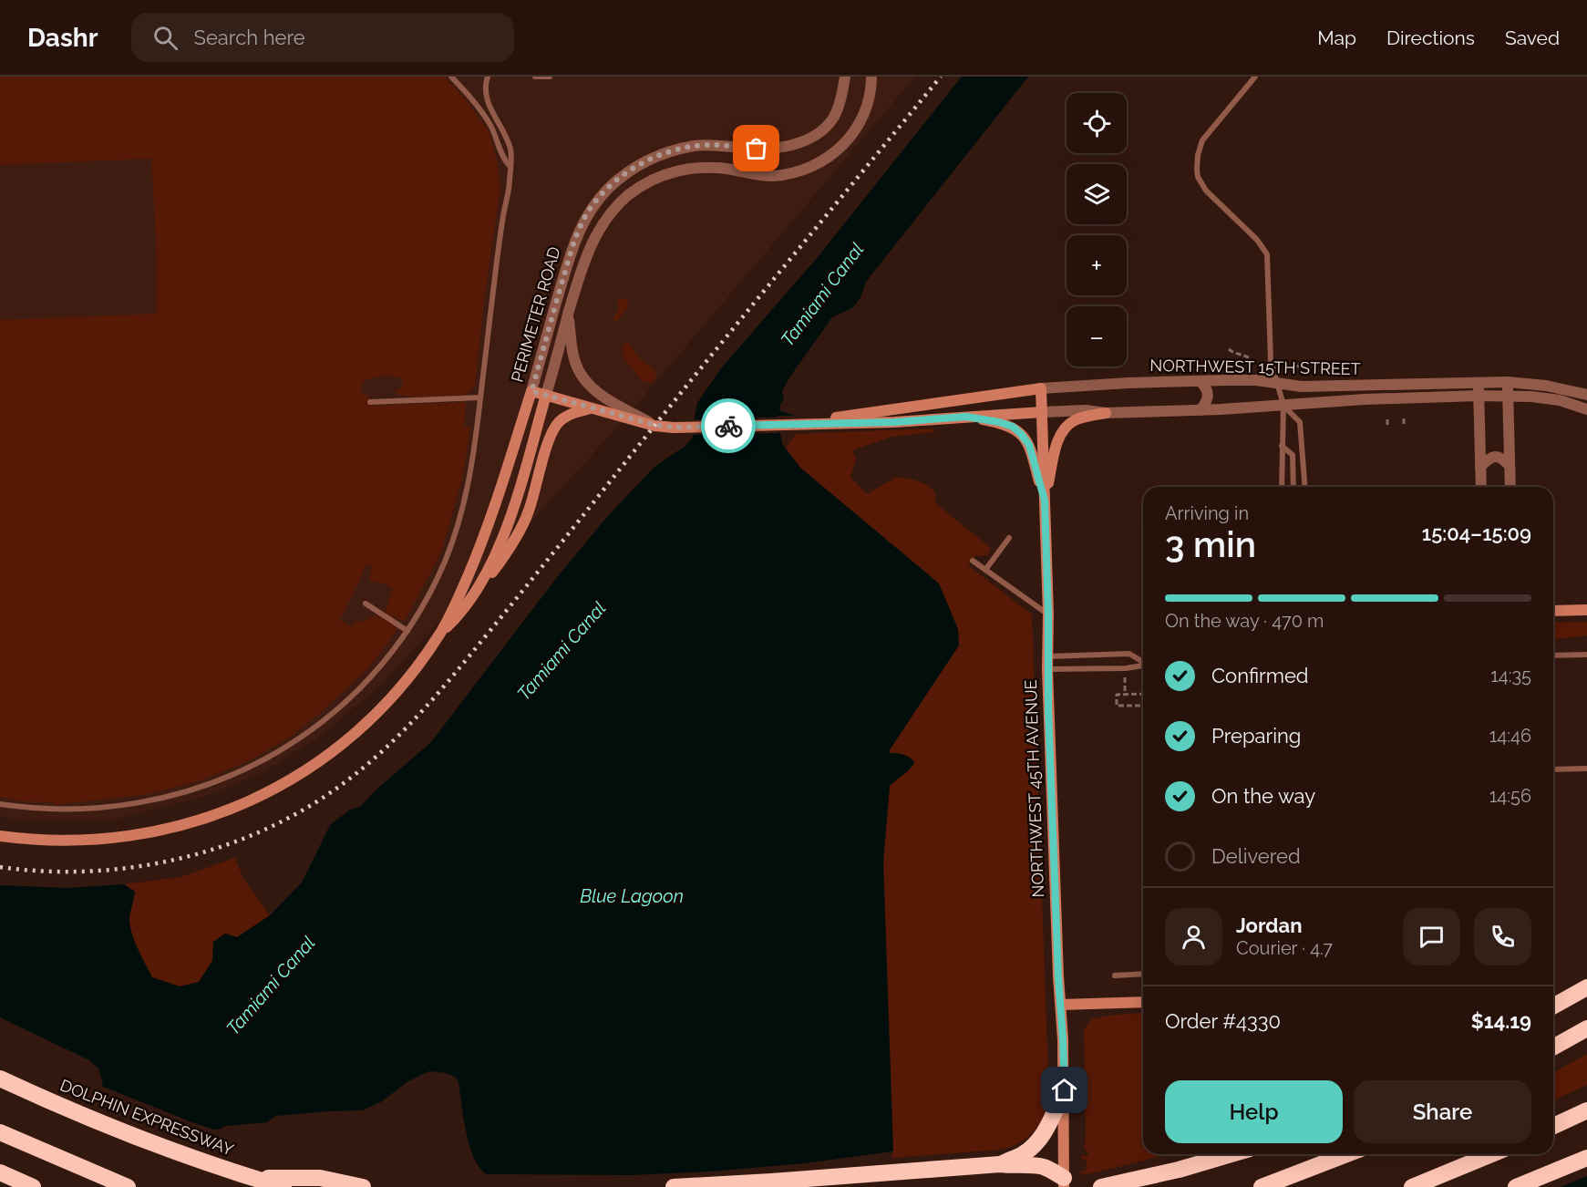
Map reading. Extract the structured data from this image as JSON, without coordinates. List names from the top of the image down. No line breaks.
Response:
{"streets":{"highway":["DOLPHIN EXPRESSWAY"],"street":["PERIMETER ROAD","NORTHWEST 15TH STREET","NORTHWEST 45TH AVENUE"]},"crossings":[["PERIMETER ROAD","NORTHWEST 15TH STREET"],["NORTHWEST 15TH STREET","NORTHWEST 45TH AVENUE"]],"water":["Tamiami Canal","Blue Lagoon"],"page":{"header":"Dashr","search":"Search here","nav":["Map","Directions","Saved"],"map_buttons":["+","−"],"heading":["3 min","Arriving in","15:04–15:09"],"panel":["Jordan","Courier · 4.7","Order #4330","$14.19"],"bar":"On the way · 470 m","list":[["Confirmed","14:35"],["Preparing","14:46"],["On the way","14:56"],"Delivered"],"buttons":["Help","Share"]}}
